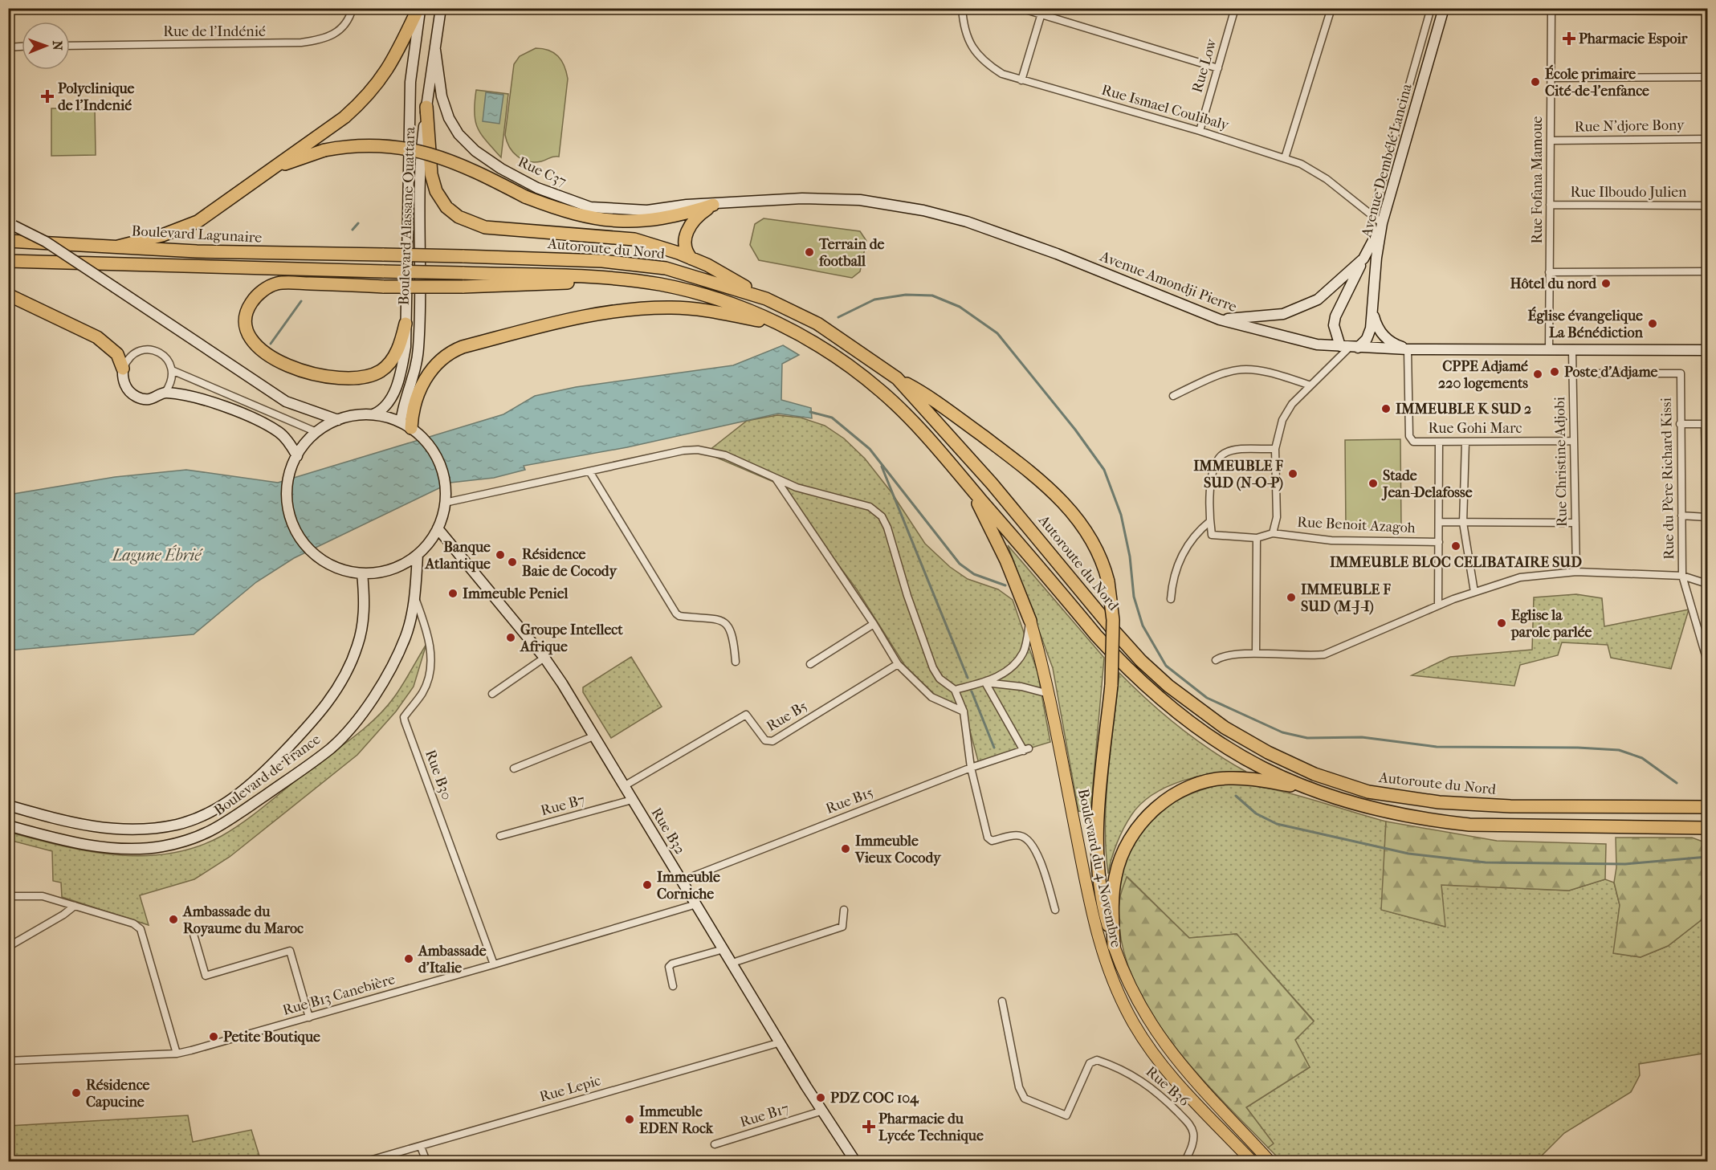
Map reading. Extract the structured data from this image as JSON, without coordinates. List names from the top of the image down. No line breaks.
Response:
{"streets":{"highway":["Boulevard Lagunaire","Autoroute du Nord"],"main road":["Avenue Dembélé Lancina","Rue C37","Boulevard Alassane Ouattara","Avenue Amondji Pierre","Boulevard de France","Rue B32","Boulevard du 4 Novembre"],"street":["Rue de l'Indénié","Rue Low","Rue Ismael Coulibaly","Rue N'djore Bony","Rue Fofana Mamoue","Rue Ilboudo Julien","Rue Gohi Marc","Rue Christine Adjobi","Rue du Père Richard Kissi","Rue Benoit Azagoh","Rue B5","Rue B30","Rue B15","Rue B7","Rue B13 Canebière","Rue B36","Rue Lepic","Rue B17"]},"crossings":[["Rue Low","Rue Ismael Coulibaly"],["Rue Ismael Coulibaly","Avenue Dembélé Lancina"],["Rue N'djore Bony","Rue Fofana Mamoue"],["Avenue Dembélé Lancina","Avenue Amondji Pierre"],["Rue C37","Boulevard Alassane Ouattara"],["Rue C37","Avenue Amondji Pierre"],["Rue Fofana Mamoue","Rue Ilboudo Julien"],["Rue Fofana Mamoue","Avenue Amondji Pierre"],["Boulevard Alassane Ouattara","Boulevard de France"],["Boulevard Alassane Ouattara","Rue B32"],["Boulevard Lagunaire","Autoroute du Nord"],["Avenue Amondji Pierre","Rue Gohi Marc"],["Avenue Amondji Pierre","Rue Christine Adjobi"],["Rue Gohi Marc","Rue Christine Adjobi"],["Rue Christine Adjobi","Rue du Père Richard Kissi"],["Rue B5","Rue B32"],["Boulevard de France","Rue B30"],["Boulevard de France","Rue B32"],["Rue B30","Rue B13 Canebière"],["Rue B15","Rue B32"],["Rue B7","Rue B32"],["Rue B32","Rue B13 Canebière"],["Rue B32","Rue Lepic"],["Rue B32","Rue B17"]],"water":["Lagune Ébrié"],"places":{"health":["Pharmacie Espoir","Polyclinique de l'Indenié","Pharmacie du Lycée Technique"],"other":["École primaire Cité-de-l'enfance","Terrain de football","Hôtel du nord","Église évangelique La Bénédiction","Poste d'Adjame","CPPE Adjamé 220 logements","IMMEUBLE K SUD 2","IMMEUBLE F SUD (N-O-P)","Stade Jean-Delafosse","IMMEUBLE BLOC CELIBATAIRE SUD","Banque Atlantique","Résidence Baie de Cocody","Immeuble Peniel","IMMEUBLE F SUD (M-J-I)","Eglise la parole parlée","Groupe Intellect Afrique","Immeuble Vieux Cocody","Immeuble Corniche","Ambassade du Royaume du Maroc","Ambassade d’Italie","Petite Boutique","Résidence Capucine","PDZ COC 104","Immeuble EDEN Rock"]},"north":"right"}
